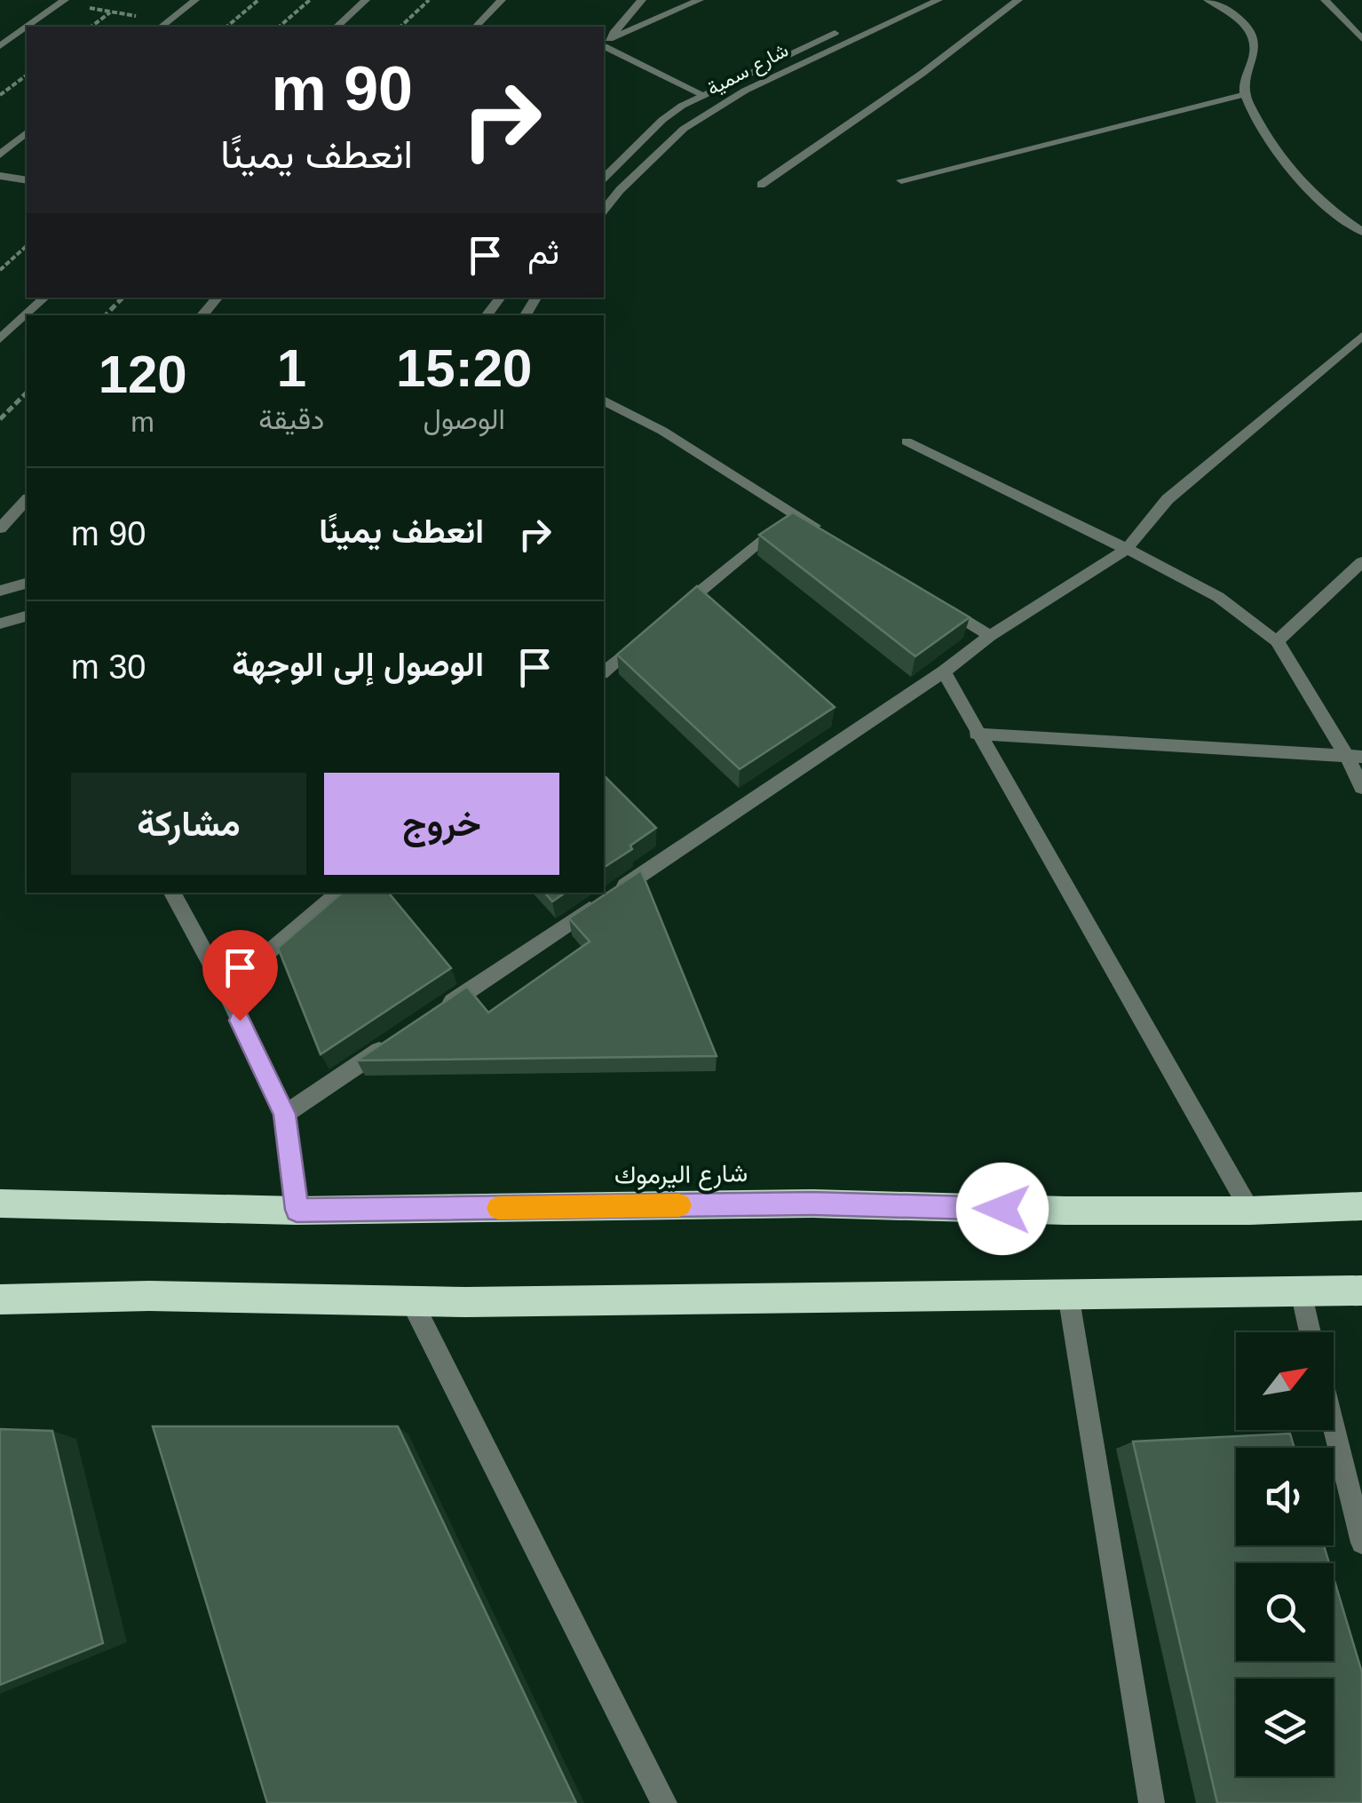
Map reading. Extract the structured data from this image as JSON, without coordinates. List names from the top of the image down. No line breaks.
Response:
{"streets":{"highway":["شارع اليرموك"],"street":["شارع سمية"]},"north":"top right","page":{"turn":["90 m","انعطف يمينًا"],"then":"ثم","eta":["15:20","الوصول","1","دقيقة","120","m"],"list":[{"name":"انعطف يمينًا","value":"90 m"},{"name":"الوصول إلى الوجهة","value":"30 m"}],"buttons":["خروج","مشاركة"]}}
